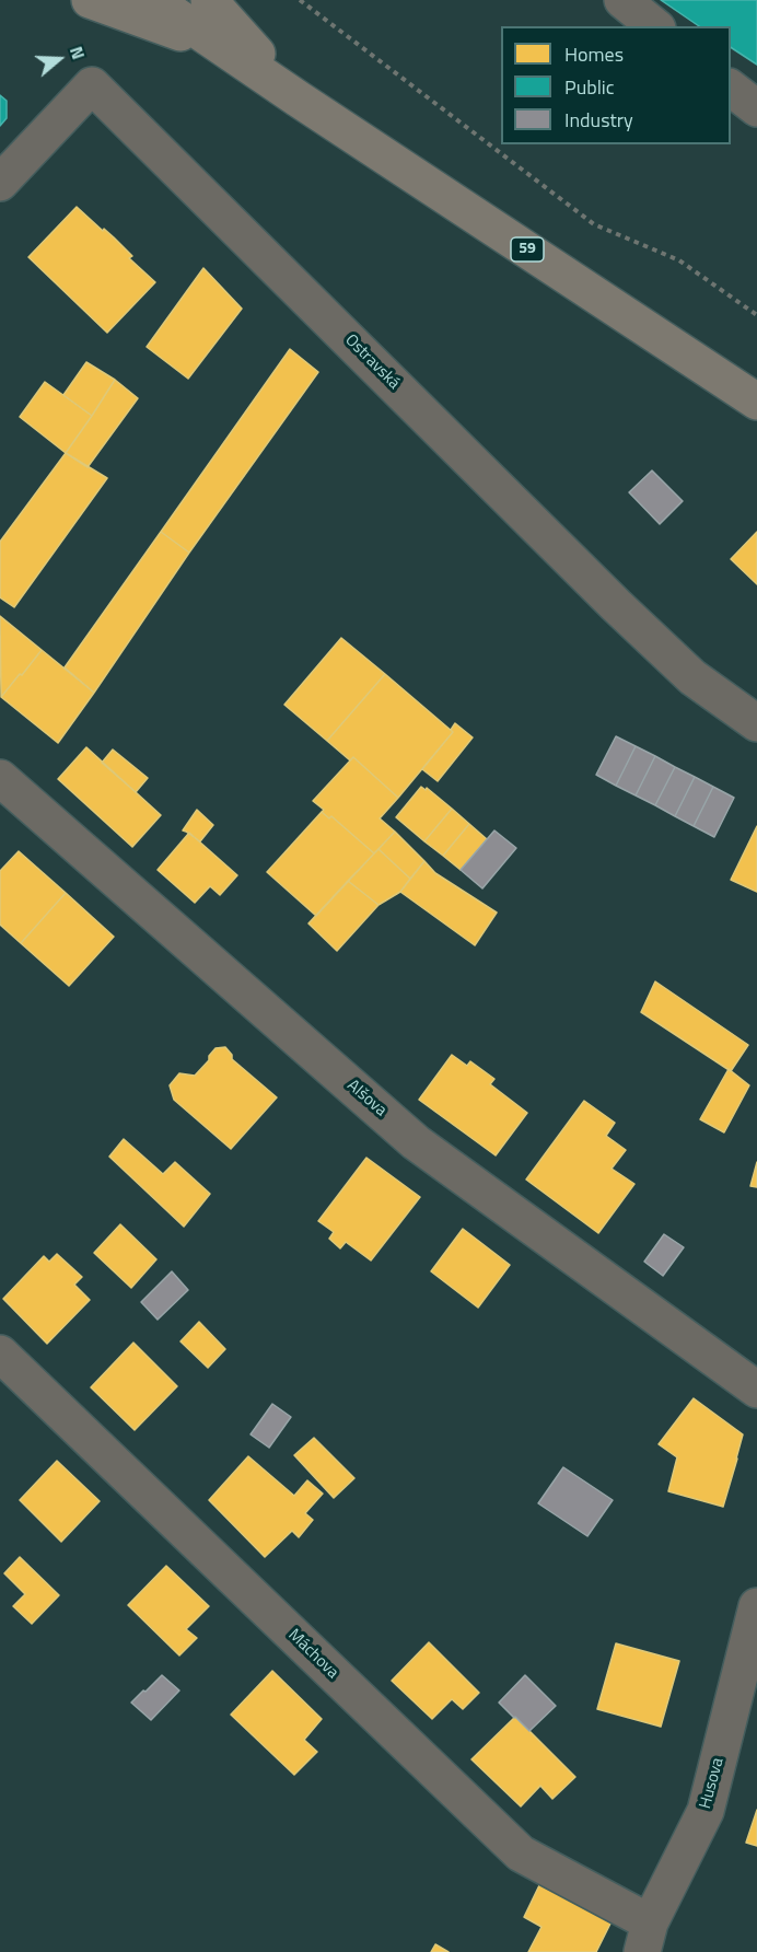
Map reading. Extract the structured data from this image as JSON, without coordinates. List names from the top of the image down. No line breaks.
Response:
{"streets":{"main road":["59"],"street":["Ostravská","Alšova","Máchova","Husova"]},"crossings":[["Máchova","Husova"]],"legend":["Homes","Public","Industry"],"north":"right"}
